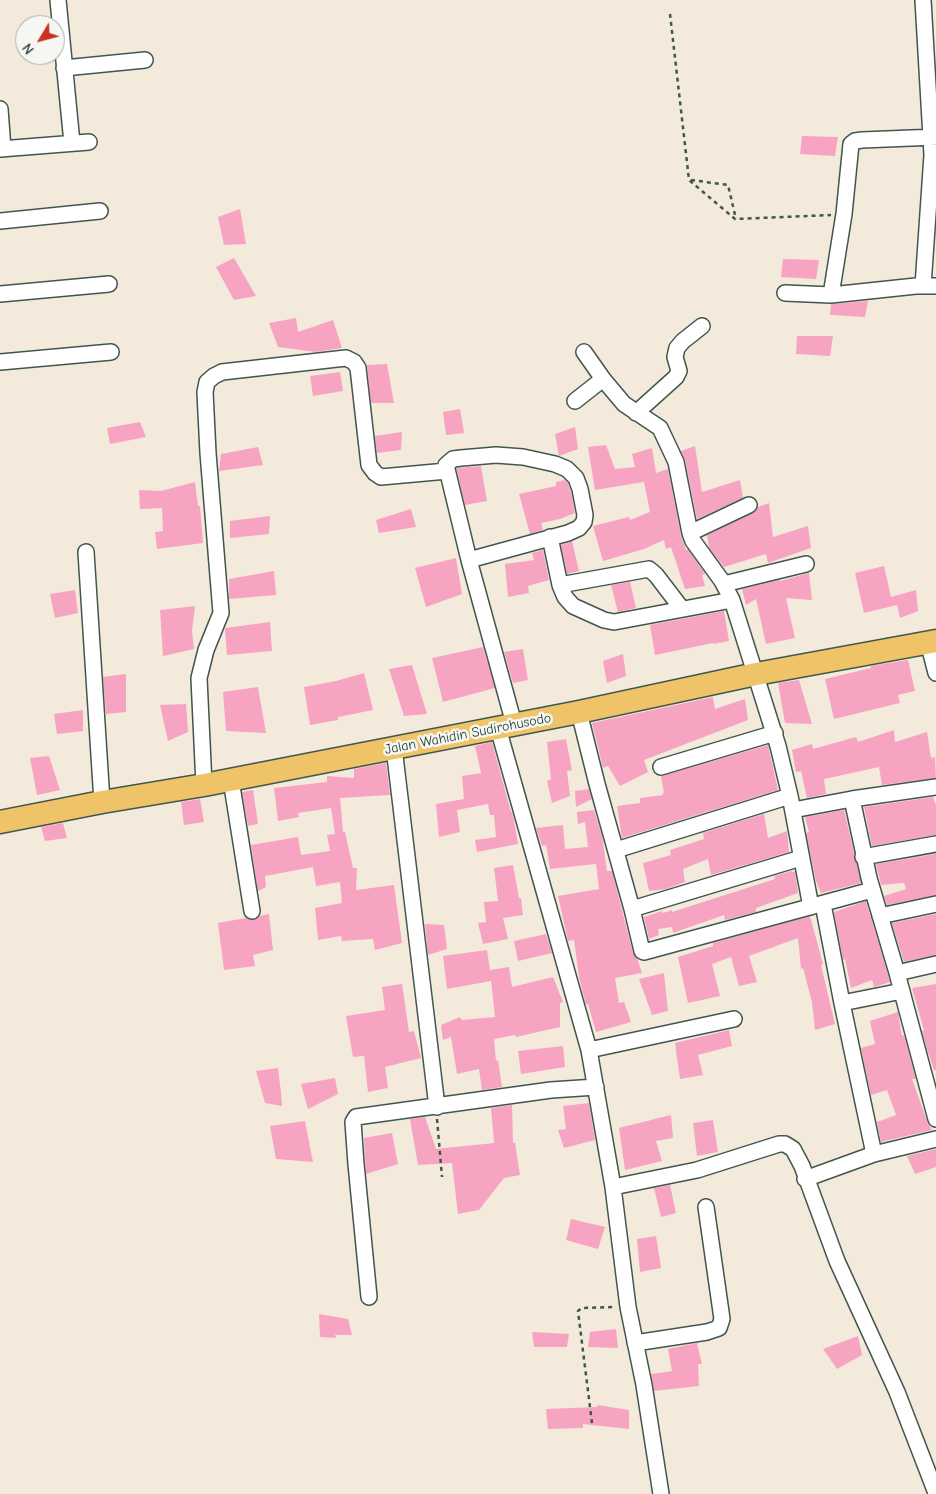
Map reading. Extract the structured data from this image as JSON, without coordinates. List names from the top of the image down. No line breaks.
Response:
{"streets":{"highway":["Jalan Wahidin Sudirohusodo"]},"north":"bottom left"}
